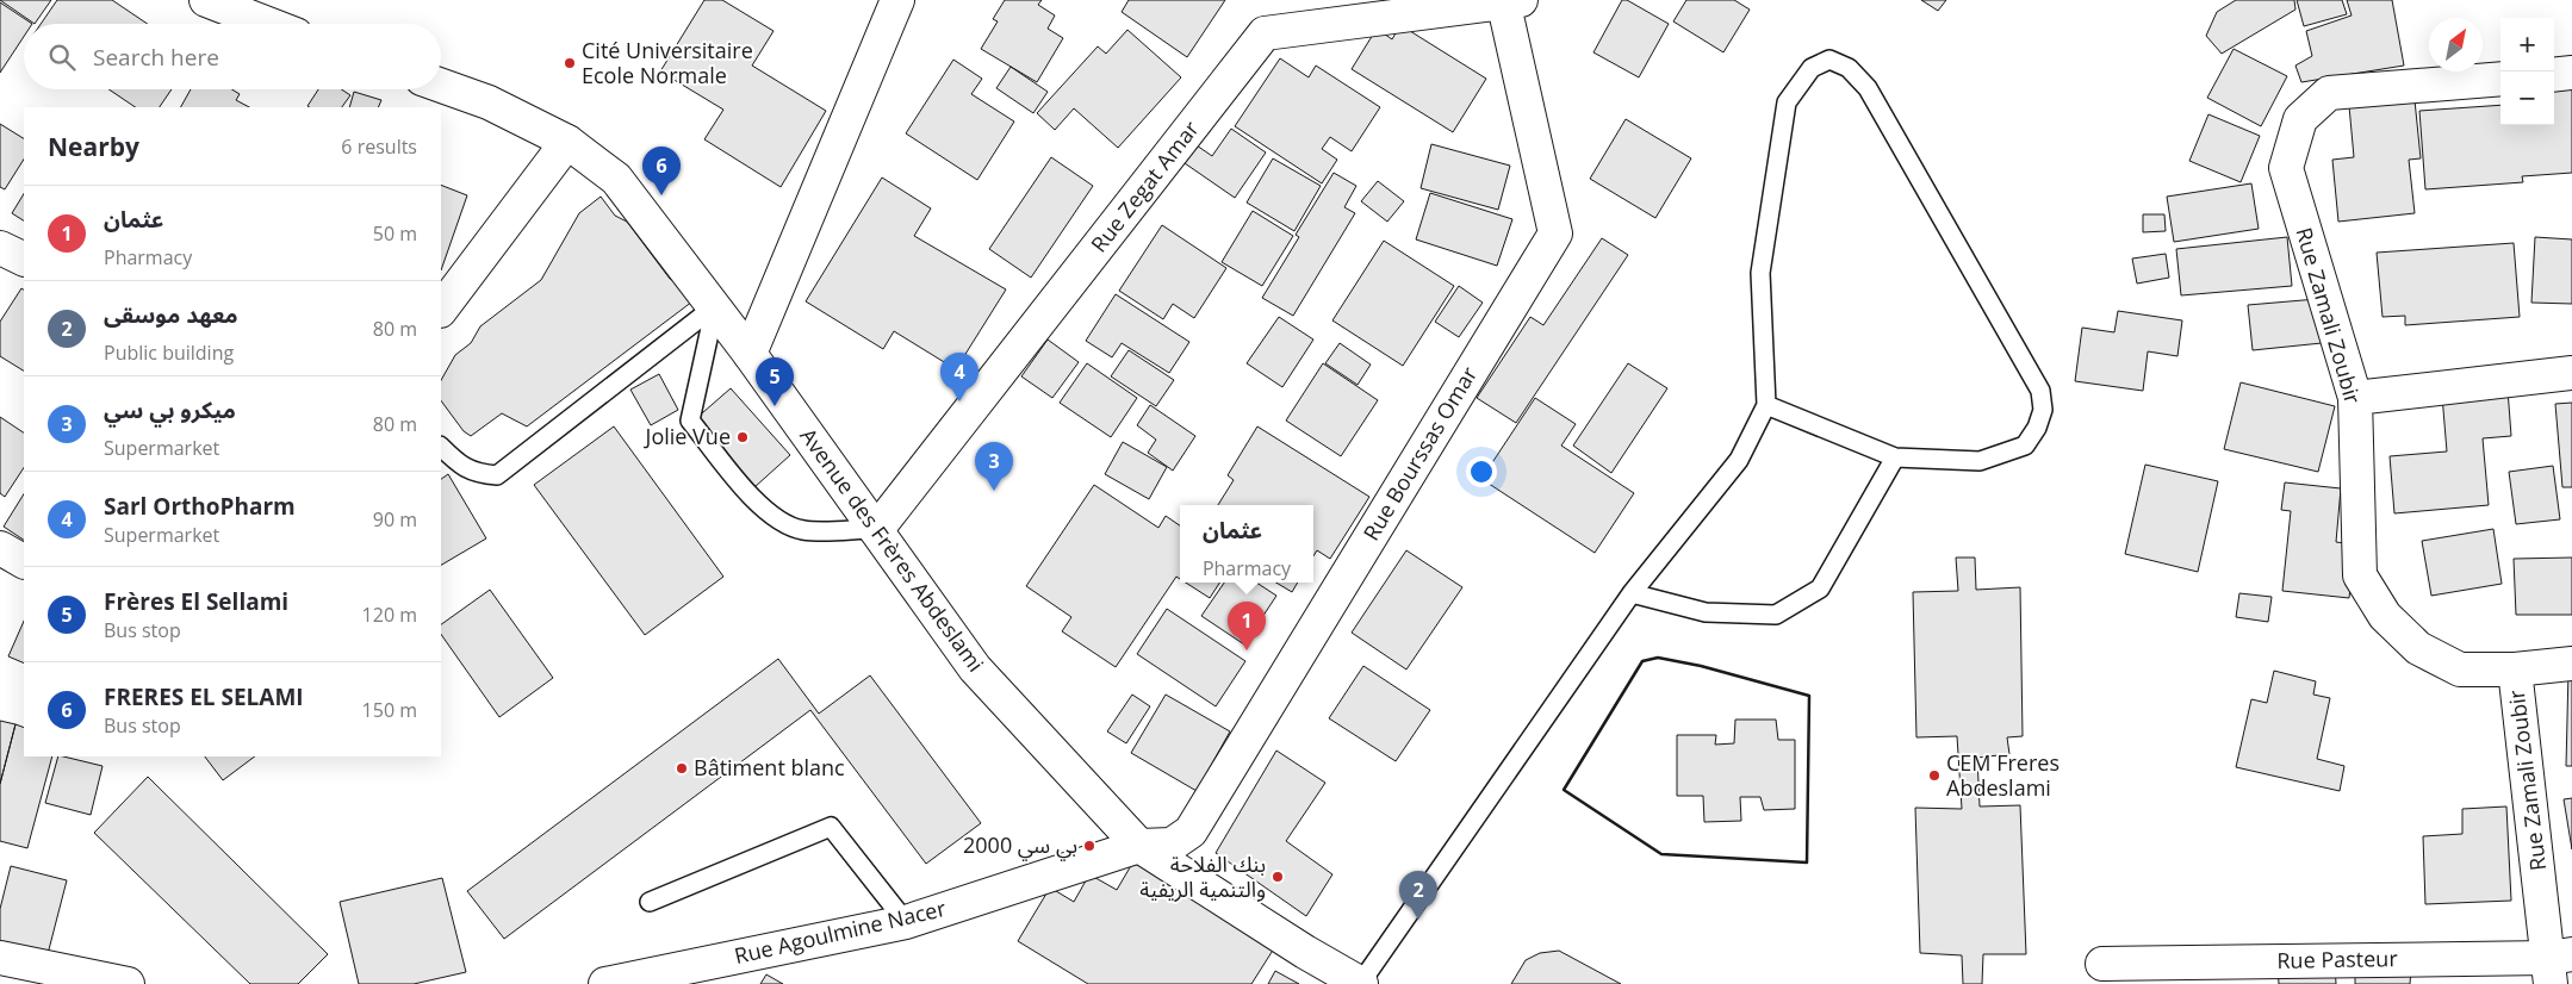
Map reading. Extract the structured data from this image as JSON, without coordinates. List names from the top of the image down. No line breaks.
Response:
{"streets":{"street":["Rue Zegat Amar","Rue Zamali Zoubir","Rue Bourssas Omar","Avenue des Frères Abdeslami","Rue Agoulmine Nacer","Rue Pasteur"]},"crossings":[["Rue Zegat Amar","Rue Bourssas Omar"],["Rue Zegat Amar","Avenue des Frères Abdeslami"],["Rue Zamali Zoubir","Rue Pasteur"],["Rue Bourssas Omar","Avenue des Frères Abdeslami"],["Rue Bourssas Omar","Rue Agoulmine Nacer"],["Avenue des Frères Abdeslami","Rue Agoulmine Nacer"]],"places":["Cité Universitaire Ecole Normale","Jolie Vue","Bâtiment blanc","CEM Freres Abdeslami","بي سي 2000","بنك الفلاحة والتنمية الريفية"],"north":"top right","page":{"map_buttons":["+","−"],"search":"Search here","heading":["Nearby","6 results"],"pins":["6","4","5","3","1","2"],"list":[{"mark":"1","name":"عثمان","note":"Pharmacy","value":"50 m"},{"mark":"2","name":"معهد موسقى","note":"Public building","value":"80 m"},{"mark":"3","name":"ميكرو بي سي","note":"Supermarket","value":"80 m"},{"mark":"4","name":"Sarl OrthoPharm","note":"Supermarket","value":"90 m"},{"mark":"5","name":"Frères El Sellami","note":"Bus stop","value":"120 m"},{"mark":"6","name":"FRERES EL SELAMI","note":"Bus stop","value":"150 m"}],"popup":["عثمان","Pharmacy"]}}
